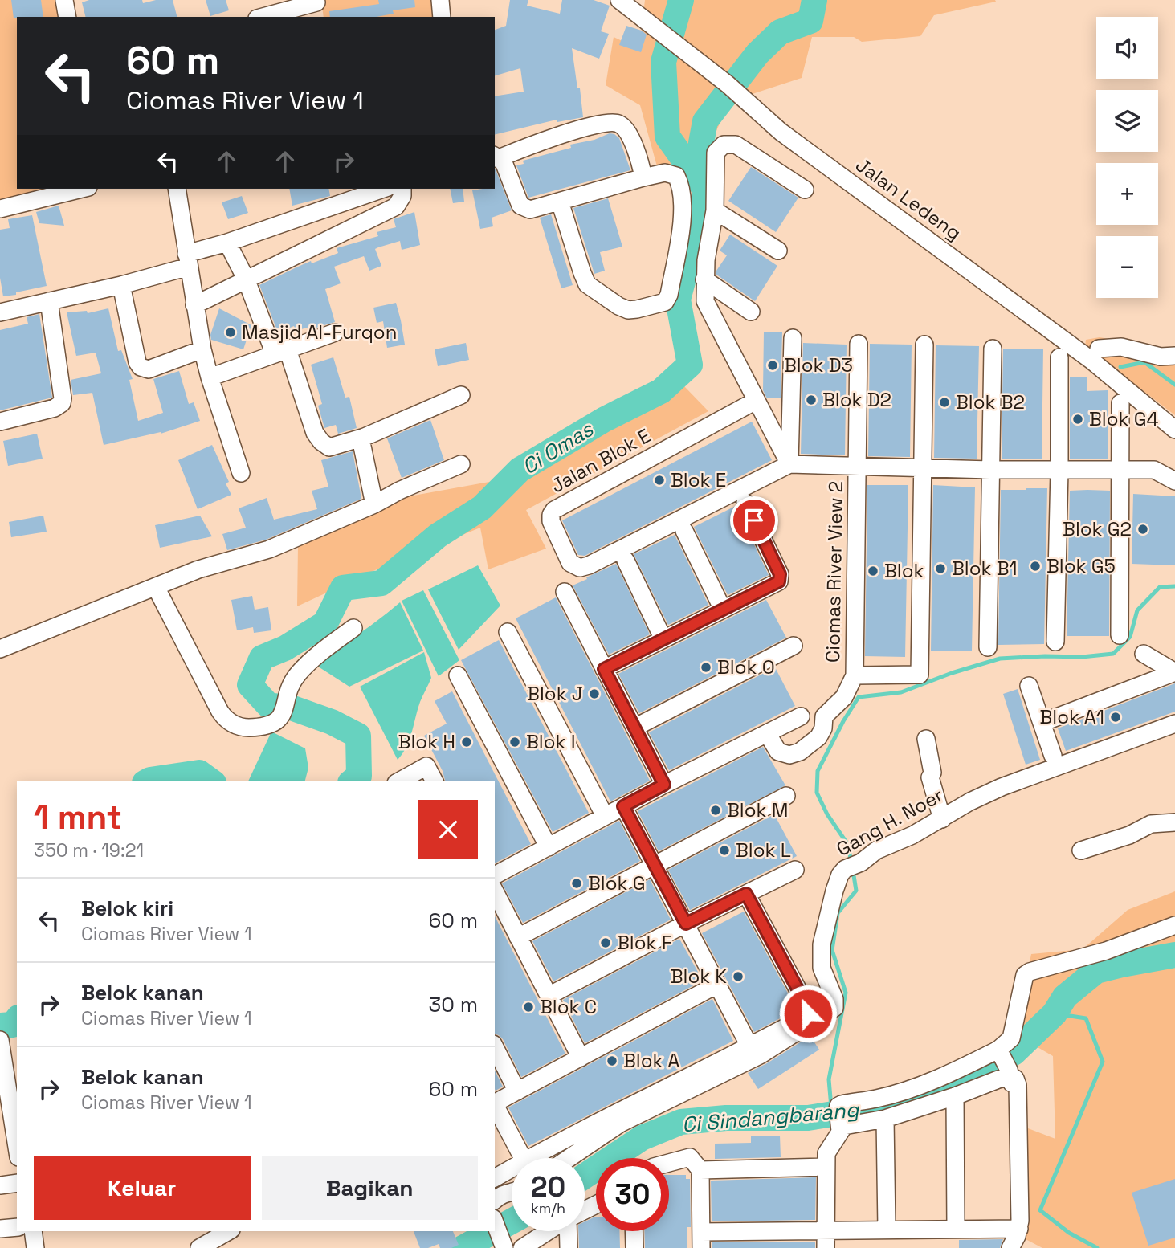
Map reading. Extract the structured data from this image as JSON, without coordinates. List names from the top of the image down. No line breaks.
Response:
{"streets":{"street":["Jalan Ledeng","Jalan Blok E","Ciomas River View 2","Gang H. Noer"]},"crossings":[["Jalan Blok E","Ciomas River View 2"]],"water":["Ci Omas","Ci Sindangbarang"],"places":["Masjid Al-Furqon","Blok D3","Blok D2","Blok B2","Blok G4","Blok E","Blok G2","Blok G5","Blok B1","Blok","Blok O","Blok J","Blok A1","Blok H","Blok I","Blok M","Blok L","Blok G","Blok F","Blok K","Blok C","Blok A"],"page":{"map_buttons":["+","−"],"turn":["60 m","Ciomas River View 1"],"heading":["1 mnt","350 m · 19:21"],"list":[{"name":"Belok kiri","note":"Ciomas River View 1","value":"60 m"},{"name":"Belok kanan","note":"Ciomas River View 1","value":"30 m"},{"name":"Belok kanan","note":"Ciomas River View 1","value":"60 m"}],"buttons":["Keluar","Bagikan"],"speed":"20 km/h","limit":"30"}}
